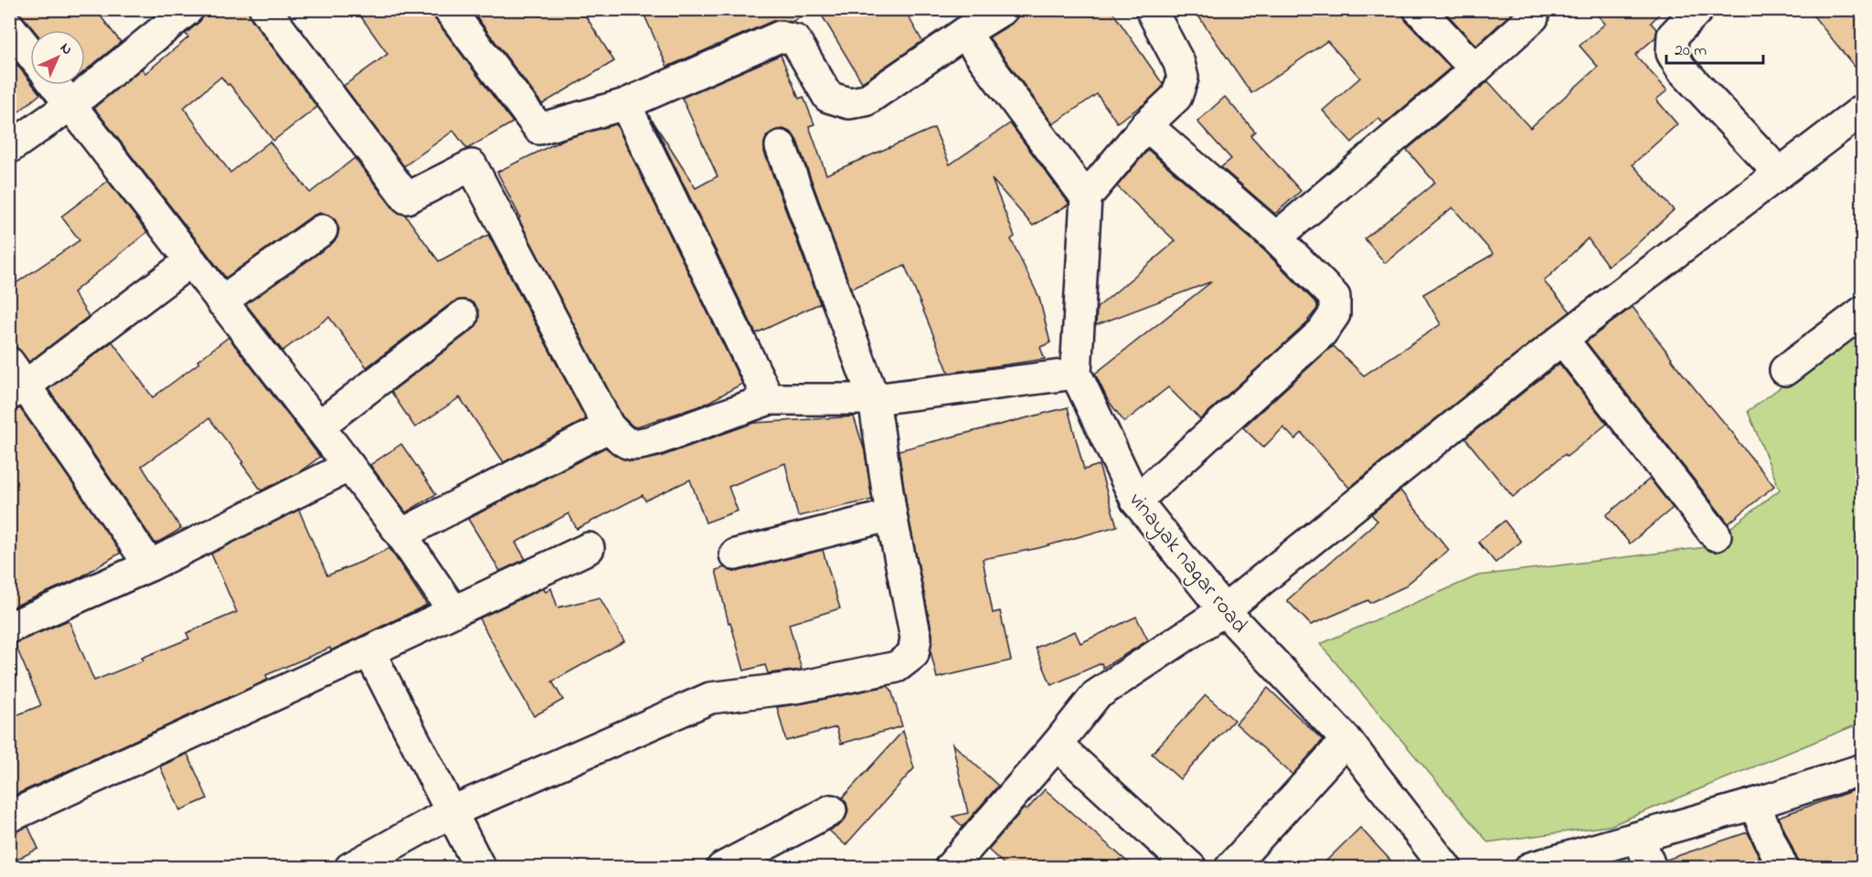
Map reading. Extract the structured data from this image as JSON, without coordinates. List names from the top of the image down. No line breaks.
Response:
{"streets":{"street":["vinayak nagar road"]},"scale_bar":"20 m","north":"top right"}
